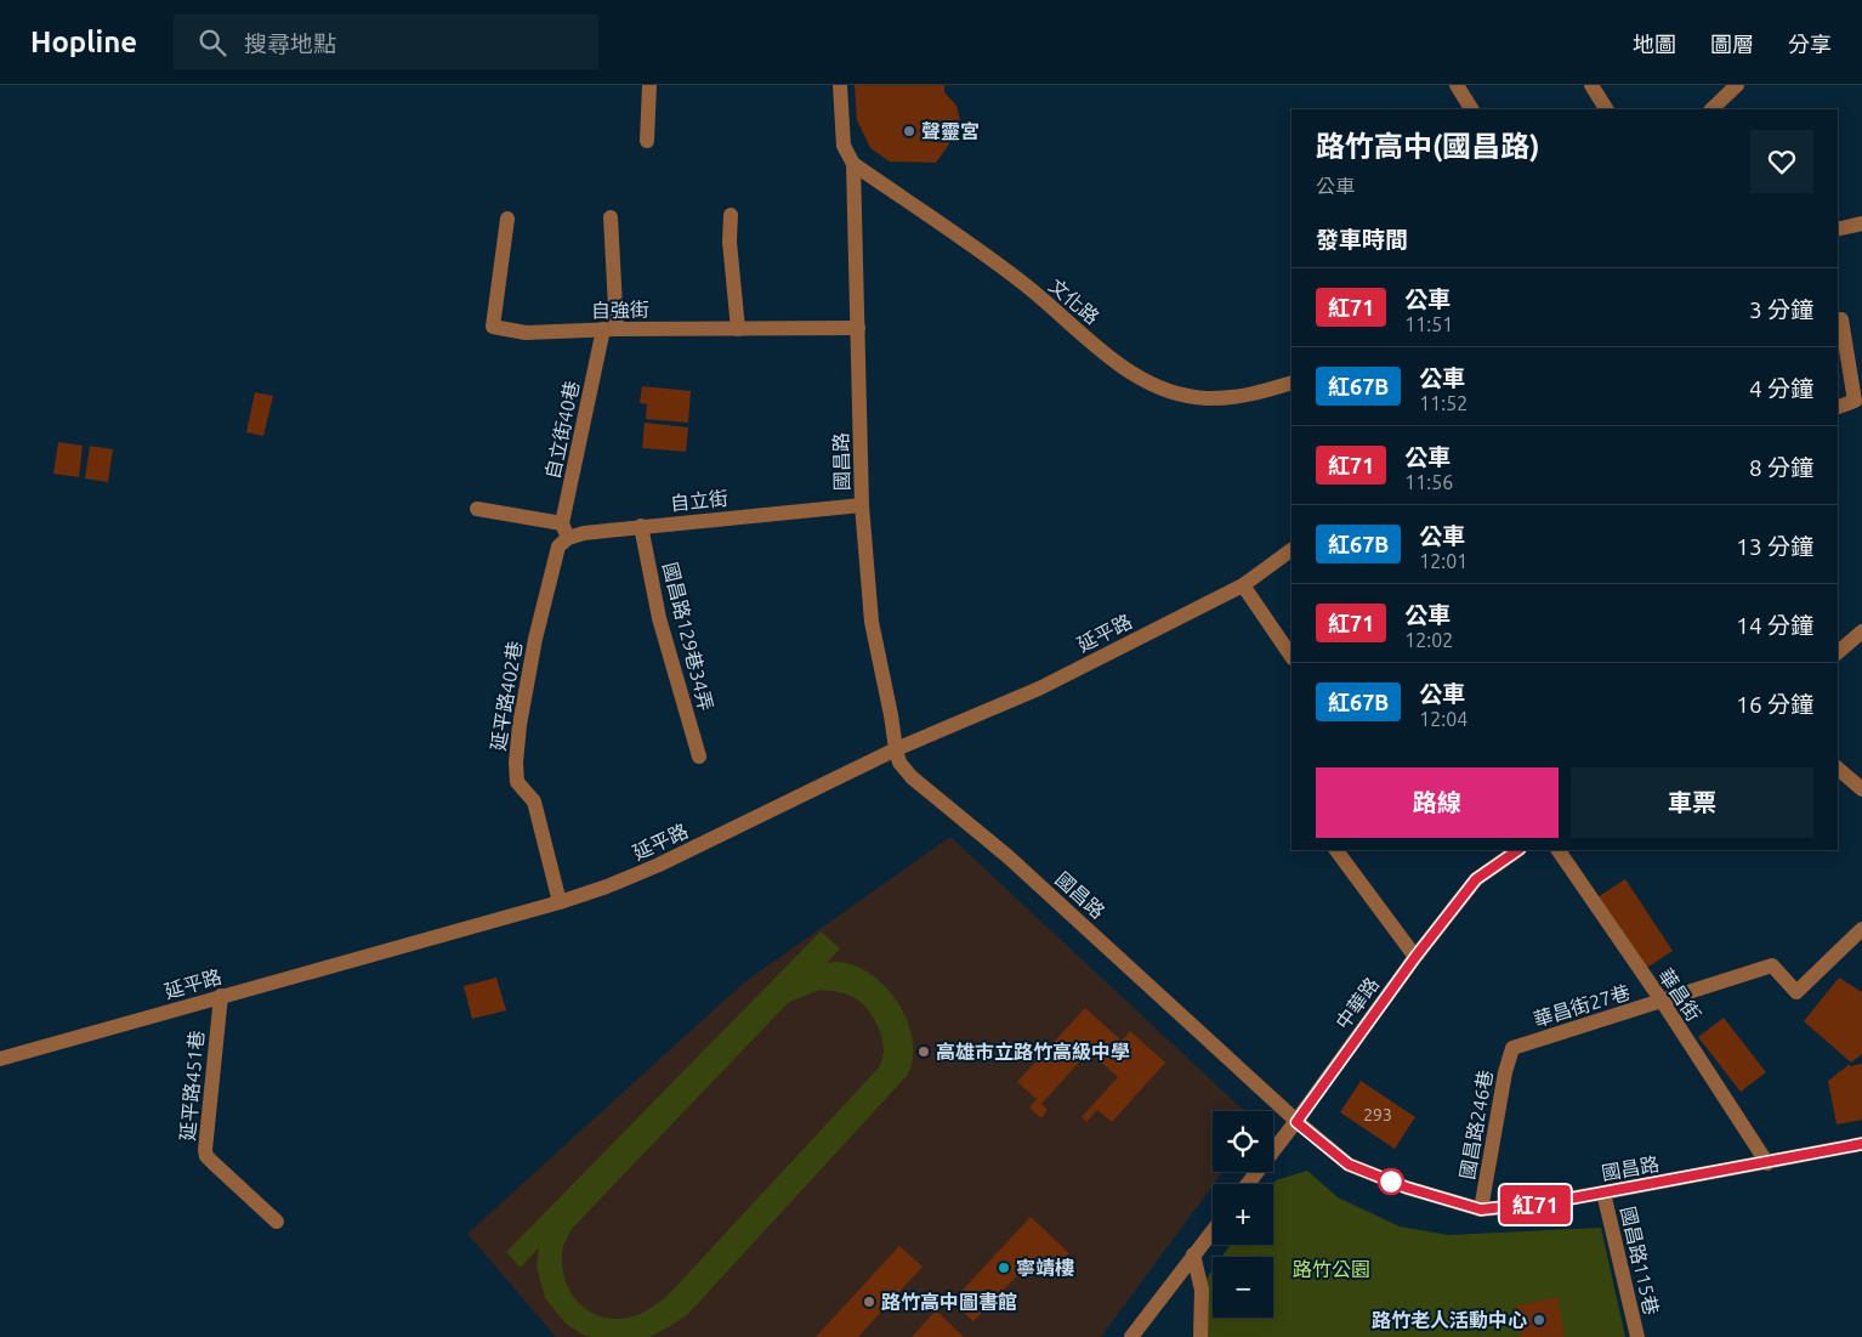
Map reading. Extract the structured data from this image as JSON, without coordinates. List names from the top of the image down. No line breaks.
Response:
{"streets":{"street":["文化路","自強街","自立街40巷","國昌路","自立街","延平路","國昌路129巷34弄","延平路402巷","華昌街","中華路","華昌街27巷","延平路451巷","國昌路246巷","國昌路115巷"]},"crossings":[["文化路","國昌路"],["自強街","自立街40巷"],["自強街","國昌路"],["自立街40巷","自立街"],["自立街40巷","延平路402巷"],["國昌路","自立街"],["國昌路","延平路"],["國昌路","華昌街"],["國昌路","中華路"],["國昌路","國昌路246巷"],["國昌路","國昌路115巷"],["自立街","國昌路129巷34弄"],["自立街","延平路402巷"],["延平路","延平路402巷"],["延平路","延平路451巷"],["華昌街","華昌街27巷"],["華昌街27巷","國昌路246巷"]],"parks":["路竹公園"],"places":["聲靈宮","高雄市立路竹高級中學","寧靖樓","路竹高中圖書館","路竹老人活動中心"],"lines":["bus line 紅71"],"house_numbers":["293"],"page":{"header":"Hopline","search":"搜尋地點","nav":["地圖","圖層","分享"],"on_map":"紅71","heading":[["路竹高中(國昌路)","公車"],"發車時間"],"list":[{"mark":"紅71","name":"公車","note":"11:51","value":"3 分鐘"},{"mark":"紅67B","name":"公車","note":"11:52","value":"4 分鐘"},{"mark":"紅71","name":"公車","note":"11:56","value":"8 分鐘"},{"mark":"紅67B","name":"公車","note":"12:01","value":"13 分鐘"},{"mark":"紅71","name":"公車","note":"12:02","value":"14 分鐘"},{"mark":"紅67B","name":"公車","note":"12:04","value":"16 分鐘"}],"buttons":["路線","車票"],"map_buttons":["+","−"]}}
